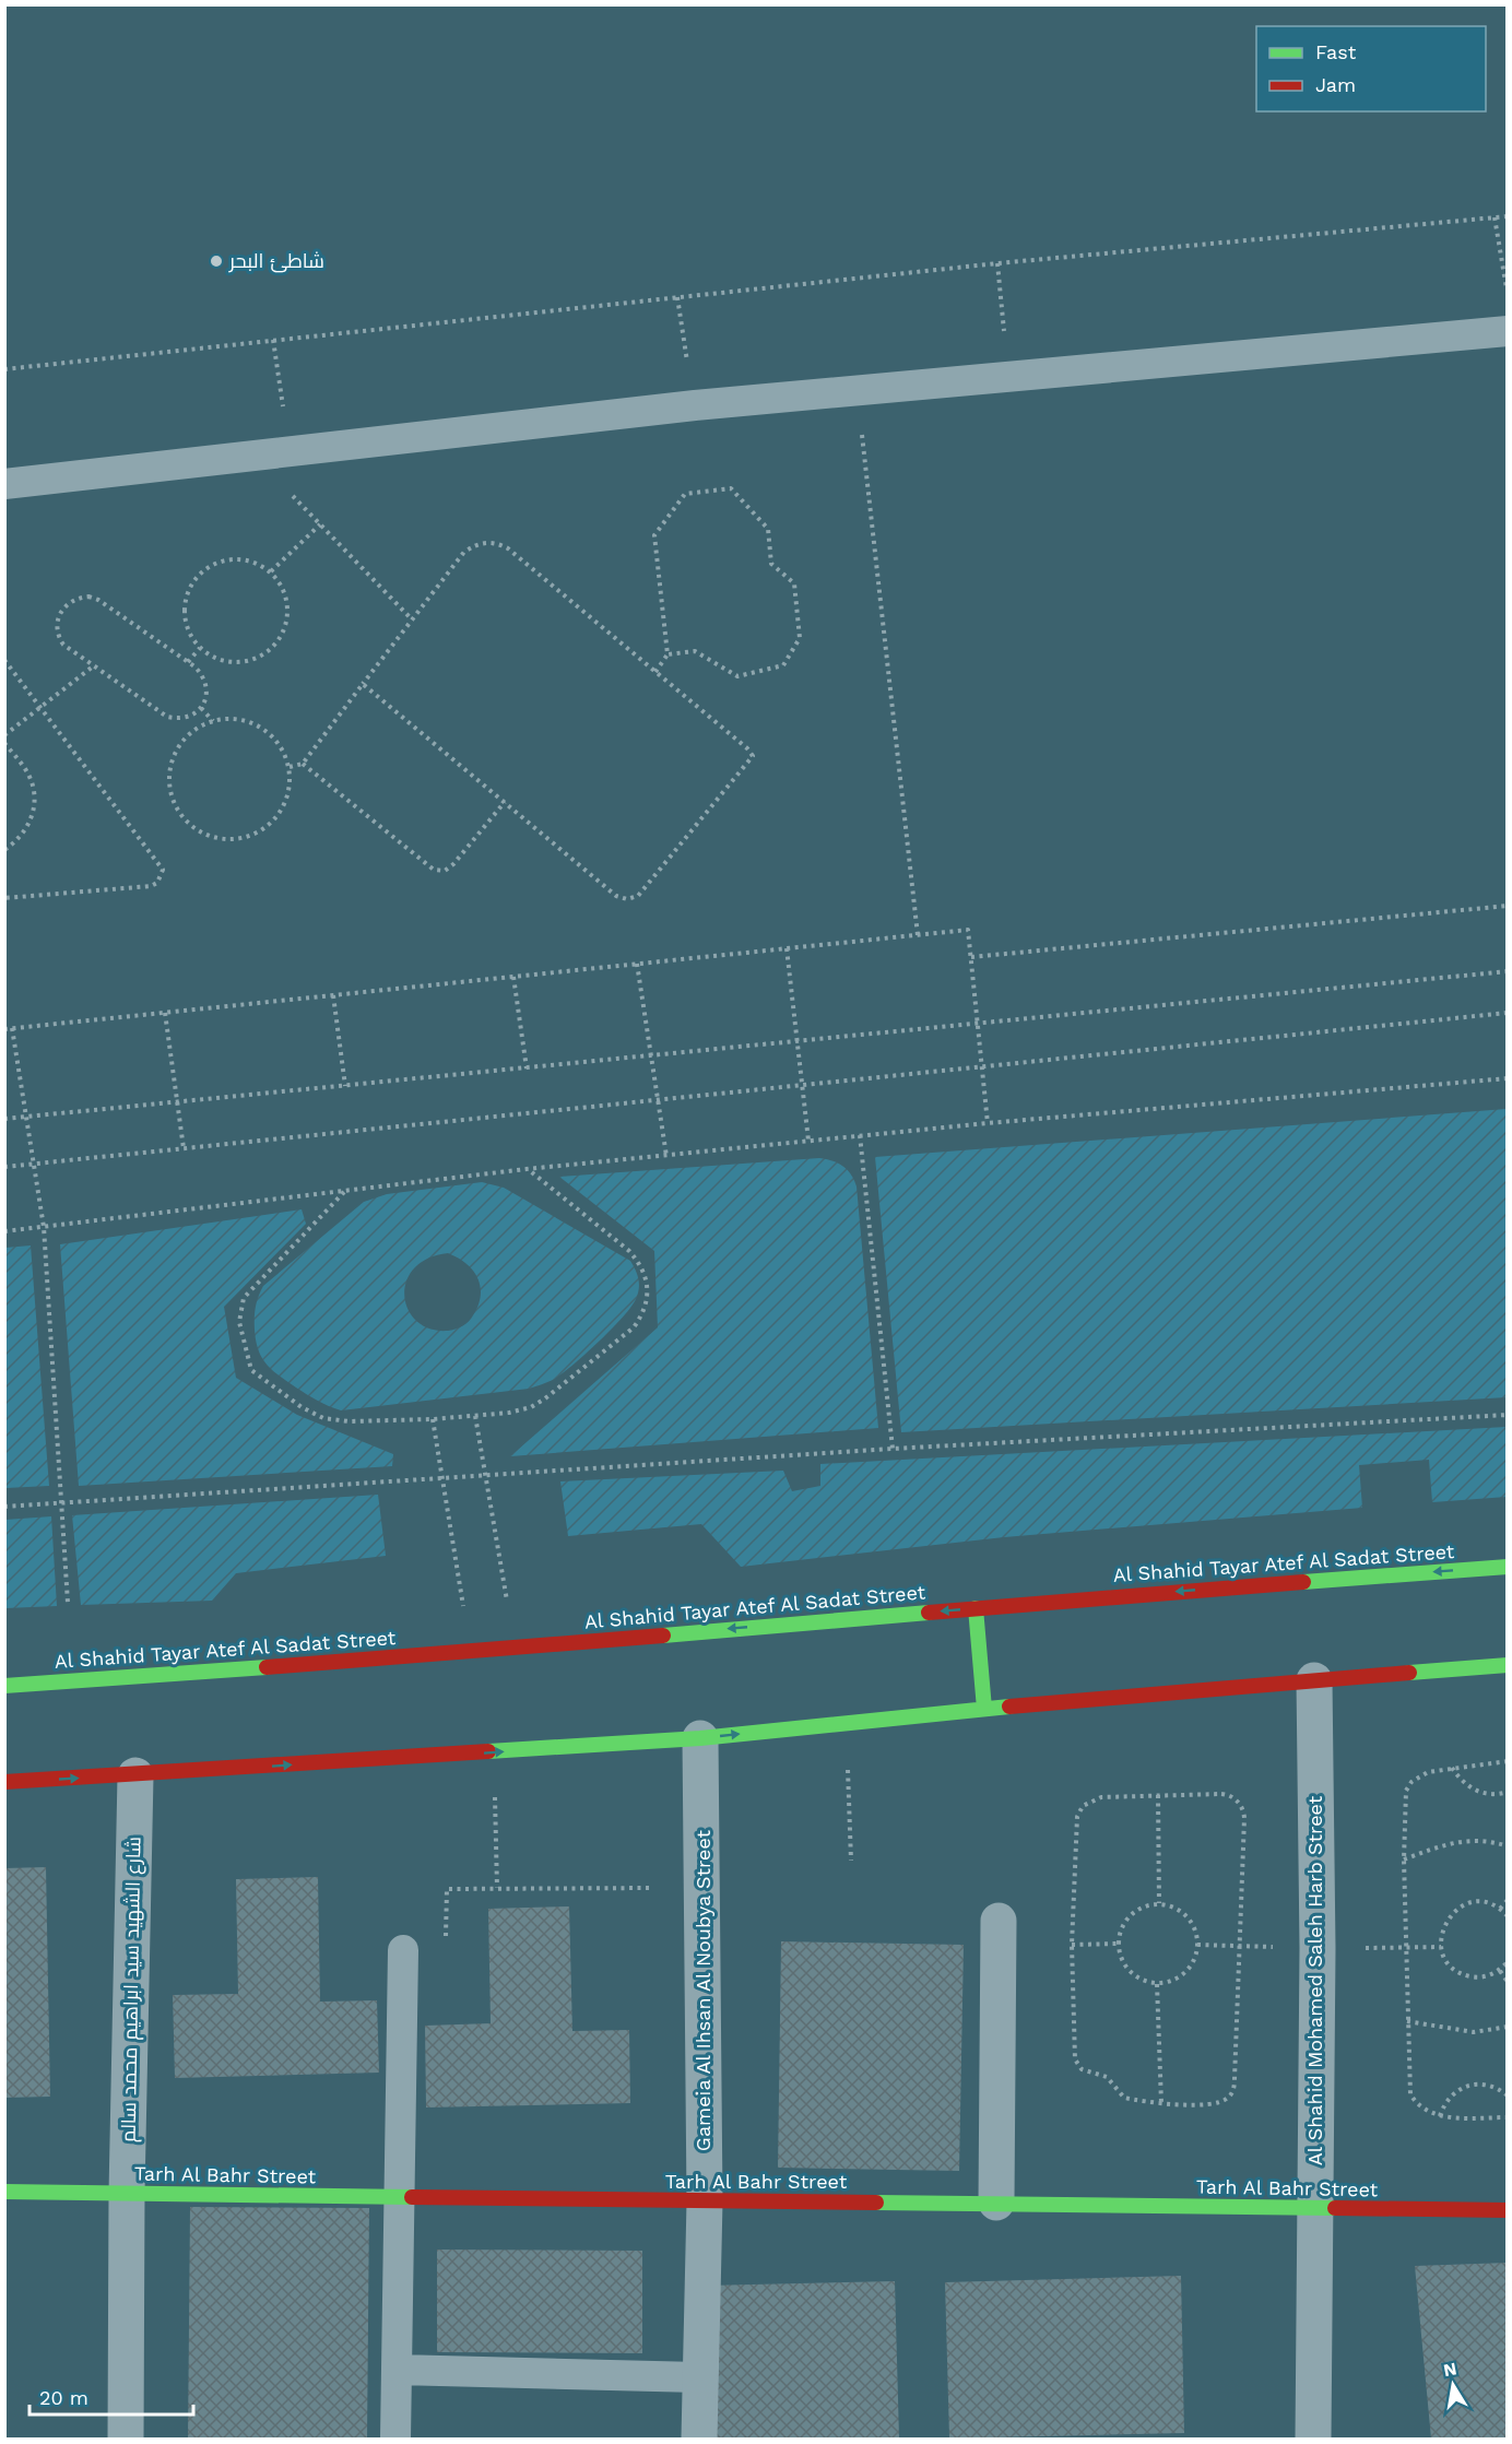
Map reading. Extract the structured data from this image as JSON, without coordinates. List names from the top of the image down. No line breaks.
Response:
{"streets":{"street":["Al Shahid Tayar Atef Al Sadat Street","Al Shahid Mohamed Saleh Harb Street","شارع الشهيد سيد ابراهيم محمد سالم","Gameia Al Ihsan Al Noubya Street","Tarh Al Bahr Street"]},"crossings":[["Al Shahid Mohamed Saleh Harb Street","Tarh Al Bahr Street"],["شارع الشهيد سيد ابراهيم محمد سالم","Tarh Al Bahr Street"],["Gameia Al Ihsan Al Noubya Street","Tarh Al Bahr Street"]],"places":["شاطئ البحر"],"legend":["Fast","Jam"],"scale_bar":"20 m","north":"top"}
